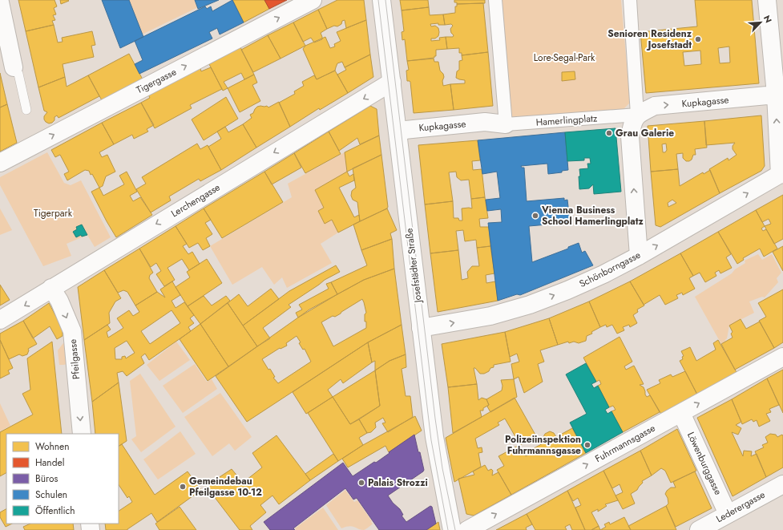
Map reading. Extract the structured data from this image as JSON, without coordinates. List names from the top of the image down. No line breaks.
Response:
{"streets":{"street":["Tigergasse","Kupkagasse","Hamerlingplatz","Lerchengasse","Josefstädter Straße","Schönborngasse","Pfeilgasse","Fuhrmannsgasse","Löwenburggasse","Lederergasse"]},"crossings":[["Kupkagasse","Hamerlingplatz"],["Kupkagasse","Josefstädter Straße"],["Lerchengasse","Josefstädter Straße"],["Lerchengasse","Pfeilgasse"],["Josefstädter Straße","Schönborngasse"],["Fuhrmannsgasse","Löwenburggasse"],["Löwenburggasse","Lederergasse"]],"one_way":["Tigergasse","Kupkagasse","Lerchengasse","Schönborngasse","Pfeilgasse","Fuhrmannsgasse"],"parks":["Lore-Segal-Park","Tigerpark"],"places":["Senioren Residenz Josefstadt","Grau Galerie","Vienna Business School Hamerlingplatz","Polizeiinspektion Fuhrmannsgasse","Palais Strozzi","Gemeindebau Pfeilgasse 10-12"],"legend":["Wohnen","Handel","Büros","Schulen","Öffentlich"],"north":"top right"}
